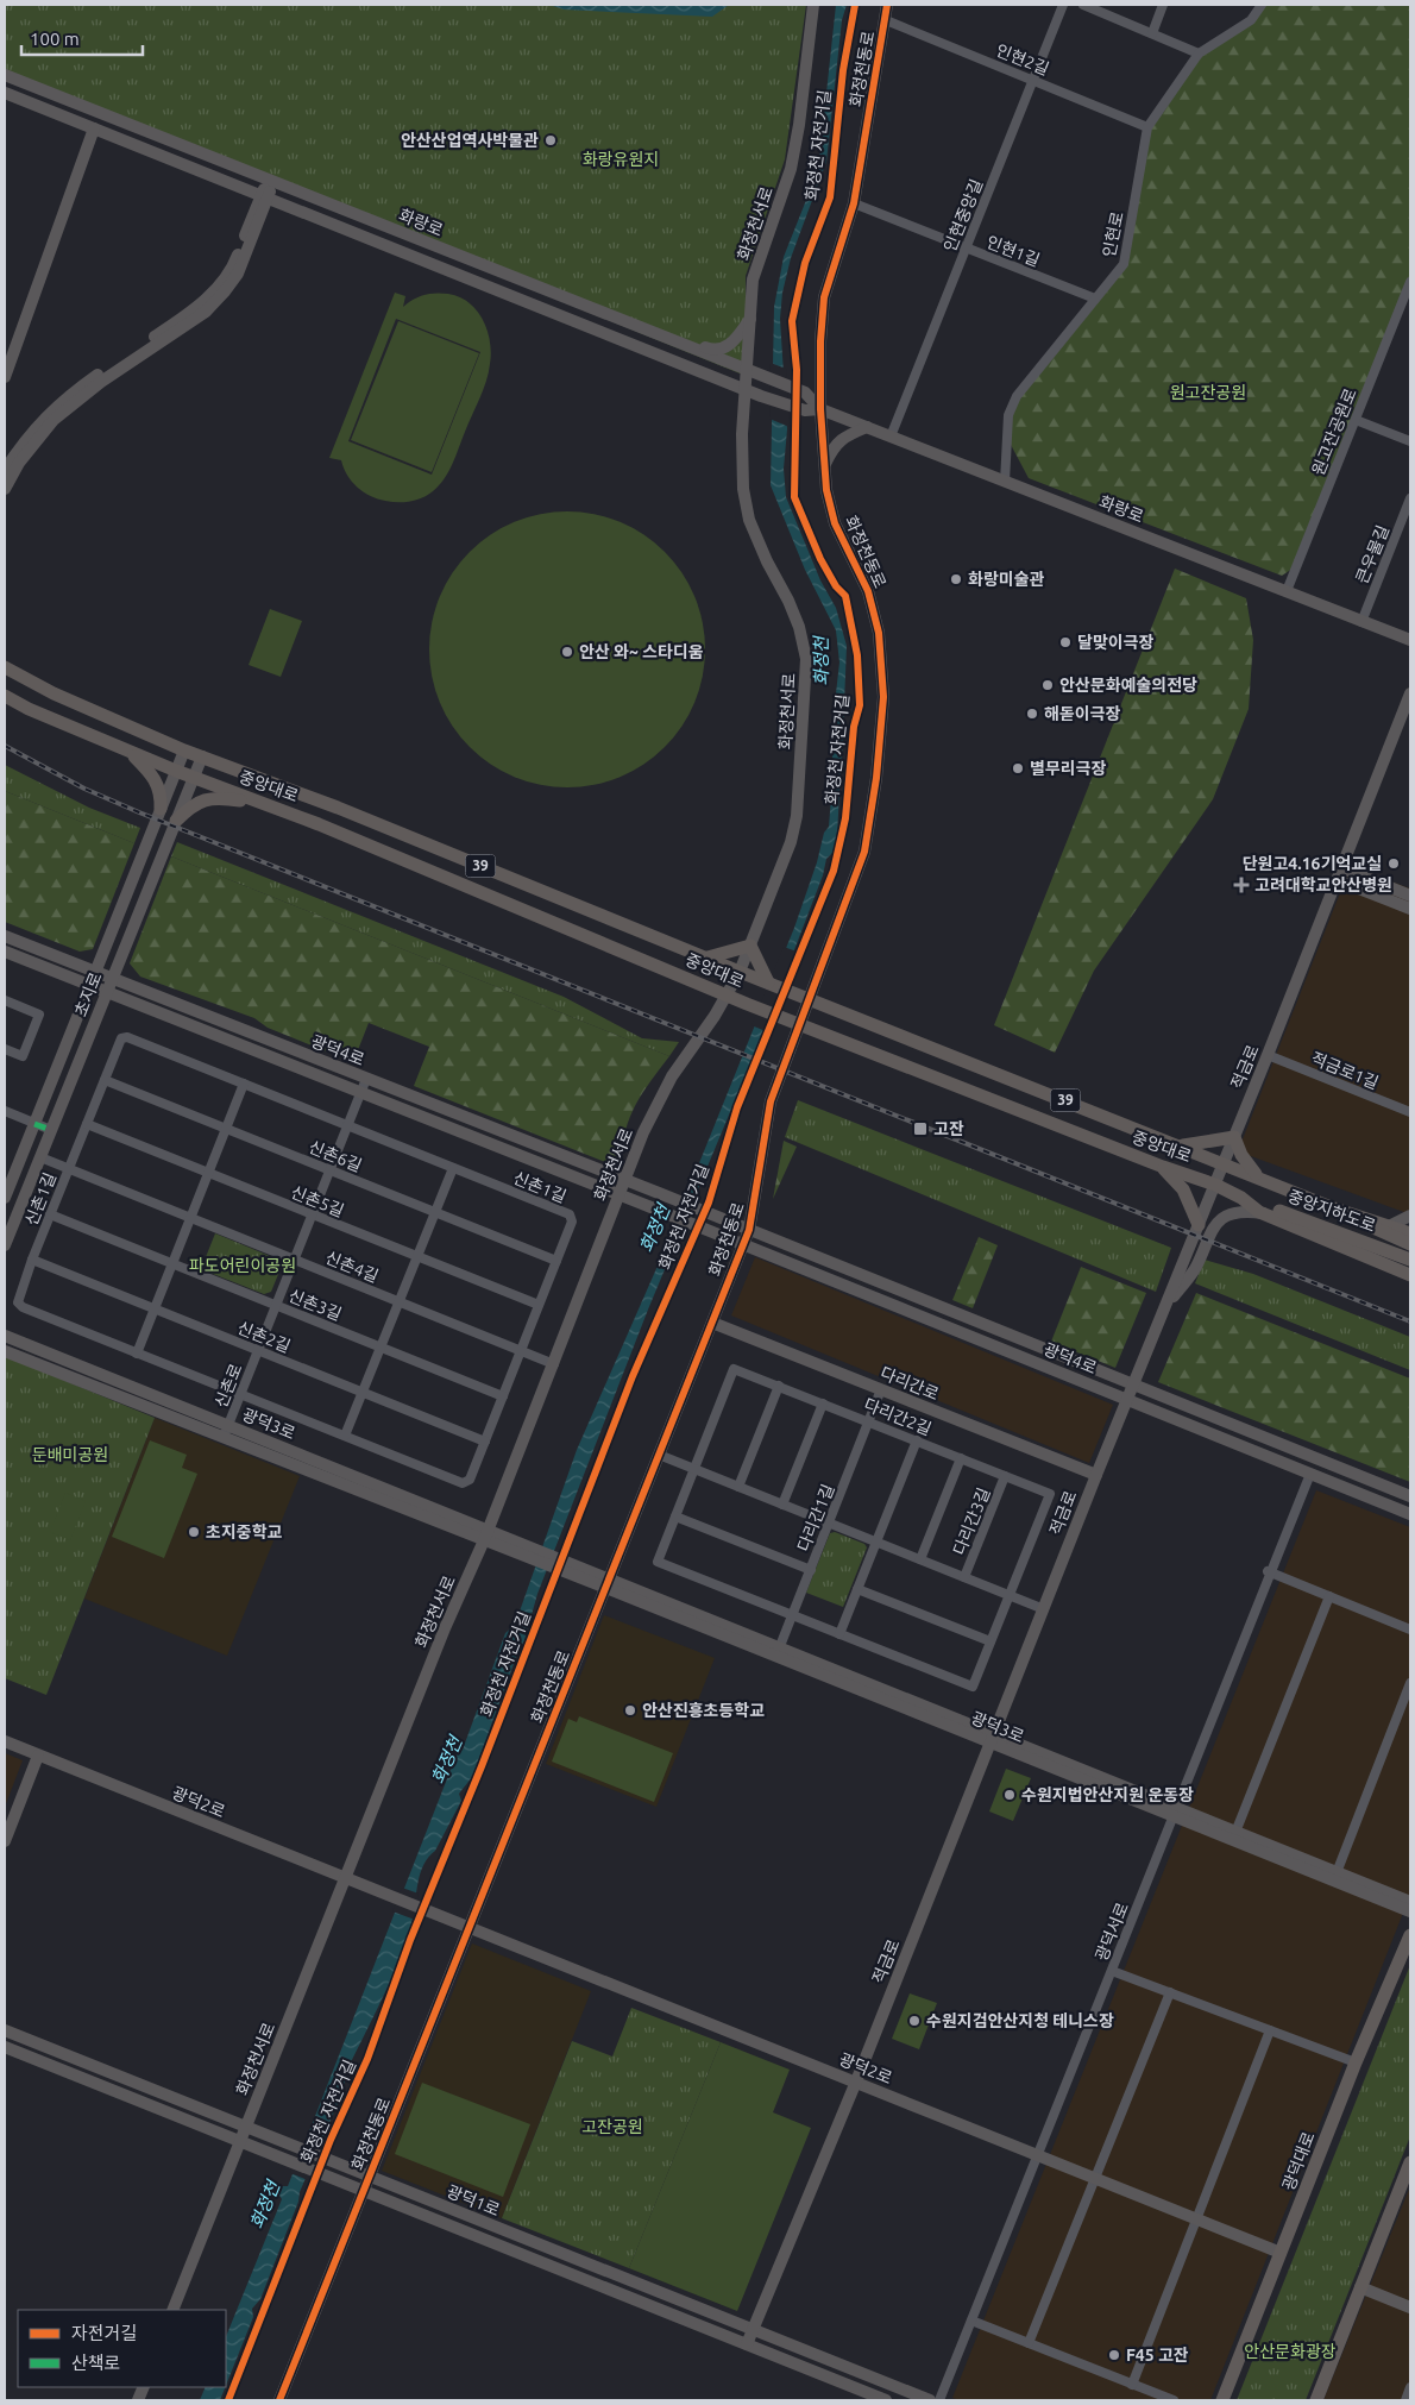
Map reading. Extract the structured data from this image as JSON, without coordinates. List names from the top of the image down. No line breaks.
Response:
{"streets":{"main road":["중앙대로","39","중앙지하도로","광덕대로"],"street":["인현2길","화정천동로","인현중앙길","화랑로","화정천서로","인현로","인현1길","원고잔공원로","큰우물길","초지로","광덕4로","적금로","적금로1길","신촌6길","신촌1길","신촌5길","신촌4길","신촌3길","신촌2길","다리간로","신촌로","다리간2길","광덕3로","다리간1길","다리간3길","광덕2로","광덕서로","광덕1로"],"cycle path":["화정천 자전거길"]},"crossings":[["인현2길","화정천동로"],["인현2길","인현중앙길"],["인현2길","인현로"],["화정천동로","화랑로"],["화정천동로","인현1길"],["화정천동로","중앙대로"],["화정천동로","광덕4로"],["화정천동로","다리간로"],["화정천동로","광덕3로"],["화정천동로","다리간3길"],["화정천동로","광덕2로"],["화정천동로","광덕1로"],["인현중앙길","화랑로"],["인현중앙길","인현1길"],["화랑로","화정천서로"],["화랑로","인현로"],["화랑로","원고잔공원로"],["화랑로","큰우물길"],["화정천서로","중앙대로"],["화정천서로","광덕4로"],["화정천서로","신촌4길"],["화정천서로","광덕3로"],["화정천서로","광덕2로"],["화정천서로","광덕1로"],["인현로","인현1길"],["중앙대로","초지로"],["중앙대로","적금로"],["중앙대로","중앙지하도로"],["초지로","광덕4로"],["초지로","신촌4길"],["광덕4로","적금로"],["광덕4로","신촌로"],["광덕4로","광덕서로"],["적금로","적금로1길"],["적금로","다리간로"],["적금로","광덕3로"],["적금로","다리간3길"],["적금로","광덕2로"],["적금로","광덕1로"],["신촌6길","신촌1길"],["신촌6길","신촌로"],["신촌1길","신촌5길"],["신촌1길","신촌4길"],["신촌1길","신촌3길"],["신촌1길","신촌2길"],["신촌1길","신촌로"],["신촌5길","신촌로"],["신촌4길","신촌로"],["신촌3길","신촌로"],["신촌2길","신촌로"],["다리간로","다리간1길"],["신촌로","광덕3로"],["다리간2길","다리간1길"],["다리간2길","다리간3길"],["광덕3로","다리간1길"],["광덕3로","광덕서로"],["다리간1길","다리간3길"],["광덕2로","광덕서로"],["광덕2로","광덕대로"]],"water":["화정천"],"parks":["화랑유원지","원고잔공원","파도어린이공원","둔배미공원","고잔공원","안산문화광장"],"places":{"other":["안산산업역사박물관","화랑미술관","달맞이극장","안산 와~ 스타디움","안산문화예술의전당","해돋이극장","별무리극장","단원고4.16기억교실","초지중학교","안산진흥초등학교","수원지법안산지원 운동장","수원지검안산지청 테니스장","F45 고잔"],"health":["고려대학교안산병원"],"transit":["고잔"]},"legend":["자전거길","산책로"],"scale_bar":"100 m"}
